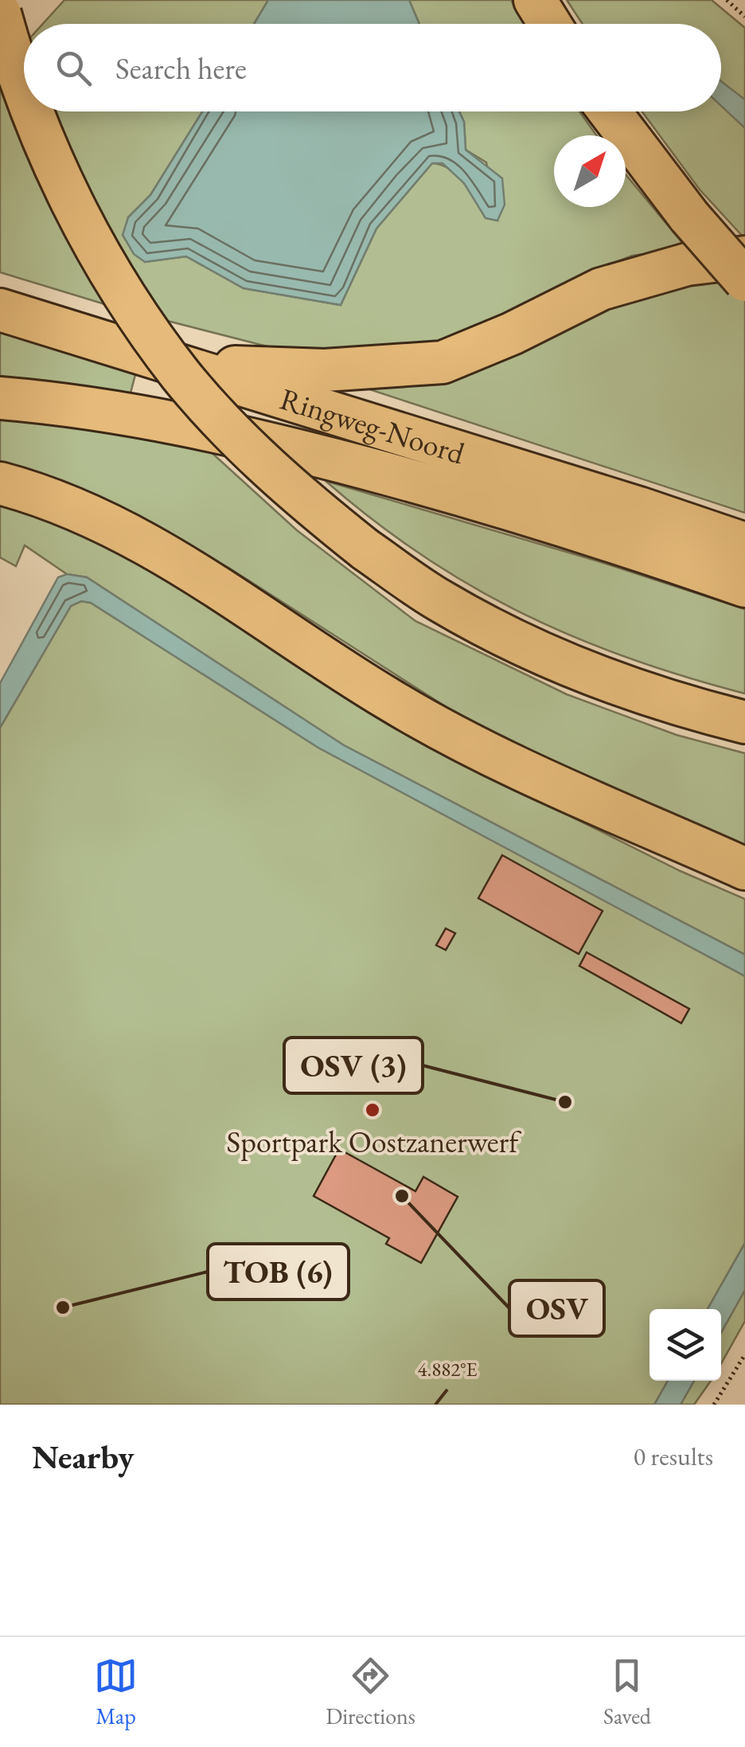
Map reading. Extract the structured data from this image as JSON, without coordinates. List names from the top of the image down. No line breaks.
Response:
{"streets":{"highway":["Ringweg-Noord"]},"places":["OSV (3)","Sportpark Oostzanerwerf","OSV","TOB (6)"],"north":"top right","page":{"search":"Search here","heading":["Nearby","0 results"],"nav":["Map","Directions","Saved"]},"coordinates":["4.882°E"]}
